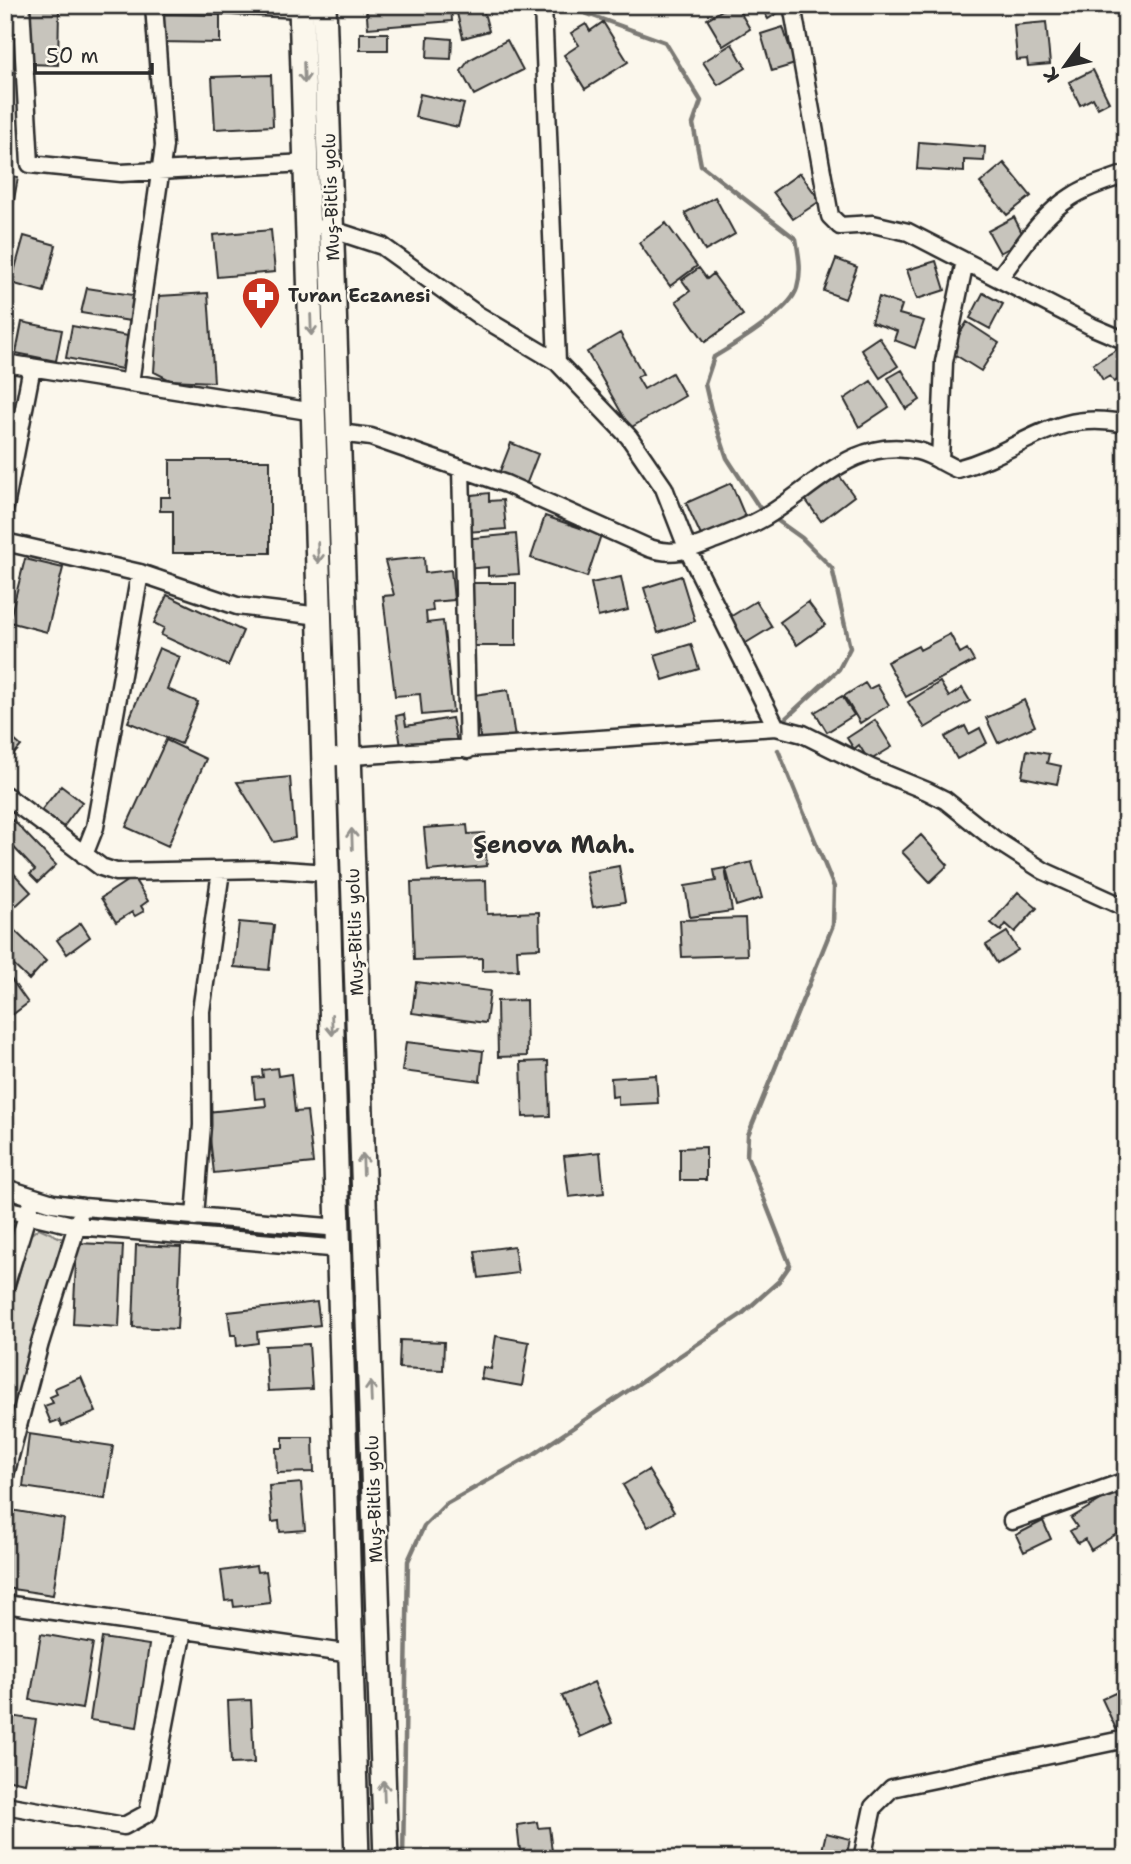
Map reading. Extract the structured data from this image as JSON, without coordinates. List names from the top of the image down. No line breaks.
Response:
{"streets":{"highway":["Muş-Bitlis yolu"]},"districts":["Şenova Mah."],"places":{"pharmacy":["Turan Eczanesi"]},"scale_bar":"50 m","north":"bottom left"}
